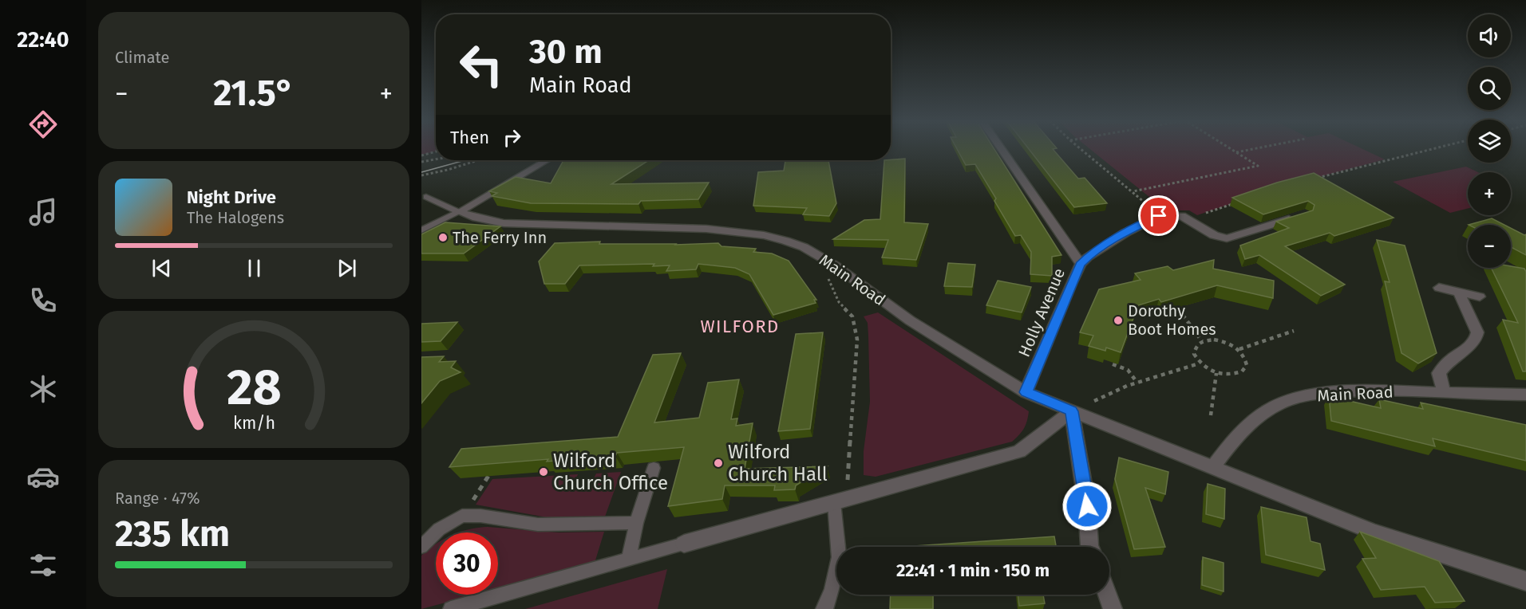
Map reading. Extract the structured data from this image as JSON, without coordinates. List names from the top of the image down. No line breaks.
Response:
{"streets":{"street":["Main Road","Holly Avenue"]},"crossings":[["Main Road","Holly Avenue"]],"districts":["WILFORD"],"places":["The Ferry Inn","Dorothy Boot Homes","Wilford Church Hall","Wilford Church Office"],"page":{"tabs":"22:40","tile":["Climate",["Range · 47%","235 km"]],"map_buttons":["+","−"],"turn":["30 m","Main Road"],"heat":["−","21.5°","+"],"then":"Then","song":["Night Drive","The Halogens"],"limit":"30","trip":"22:41 · 1 min · 150 m","gauge":["28","km/h"]}}
